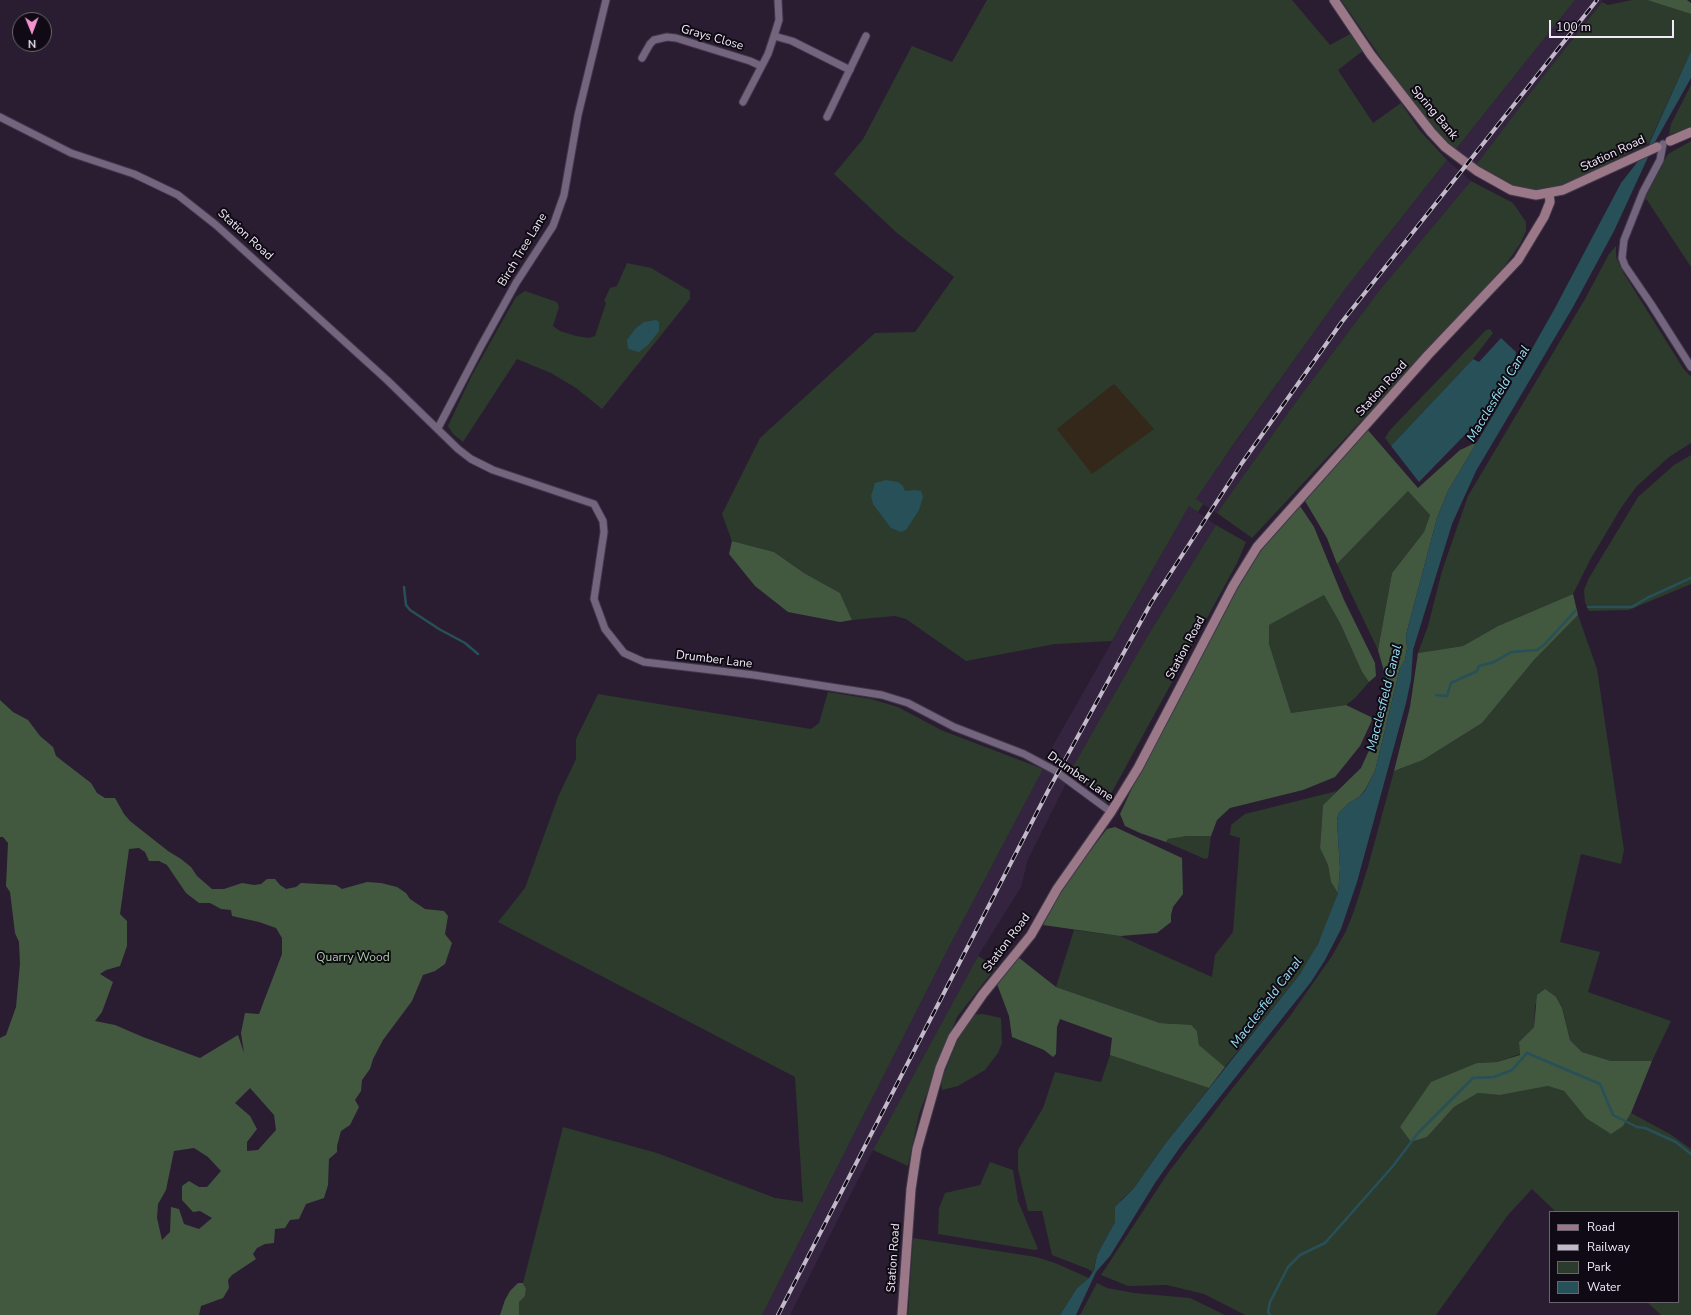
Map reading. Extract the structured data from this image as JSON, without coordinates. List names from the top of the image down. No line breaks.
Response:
{"streets":{"street":["Grays Close","Spring Bank","Station Road","Birch Tree Lane","Drumber Lane"]},"crossings":[["Spring Bank","Station Road"],["Station Road","Birch Tree Lane"],["Station Road","Drumber Lane"],["Birch Tree Lane","Drumber Lane"]],"water":["Macclesfield Canal"],"parks":["Quarry Wood"],"legend":["Road","Railway","Park","Water"],"scale_bar":"100 m","north":"bottom"}
